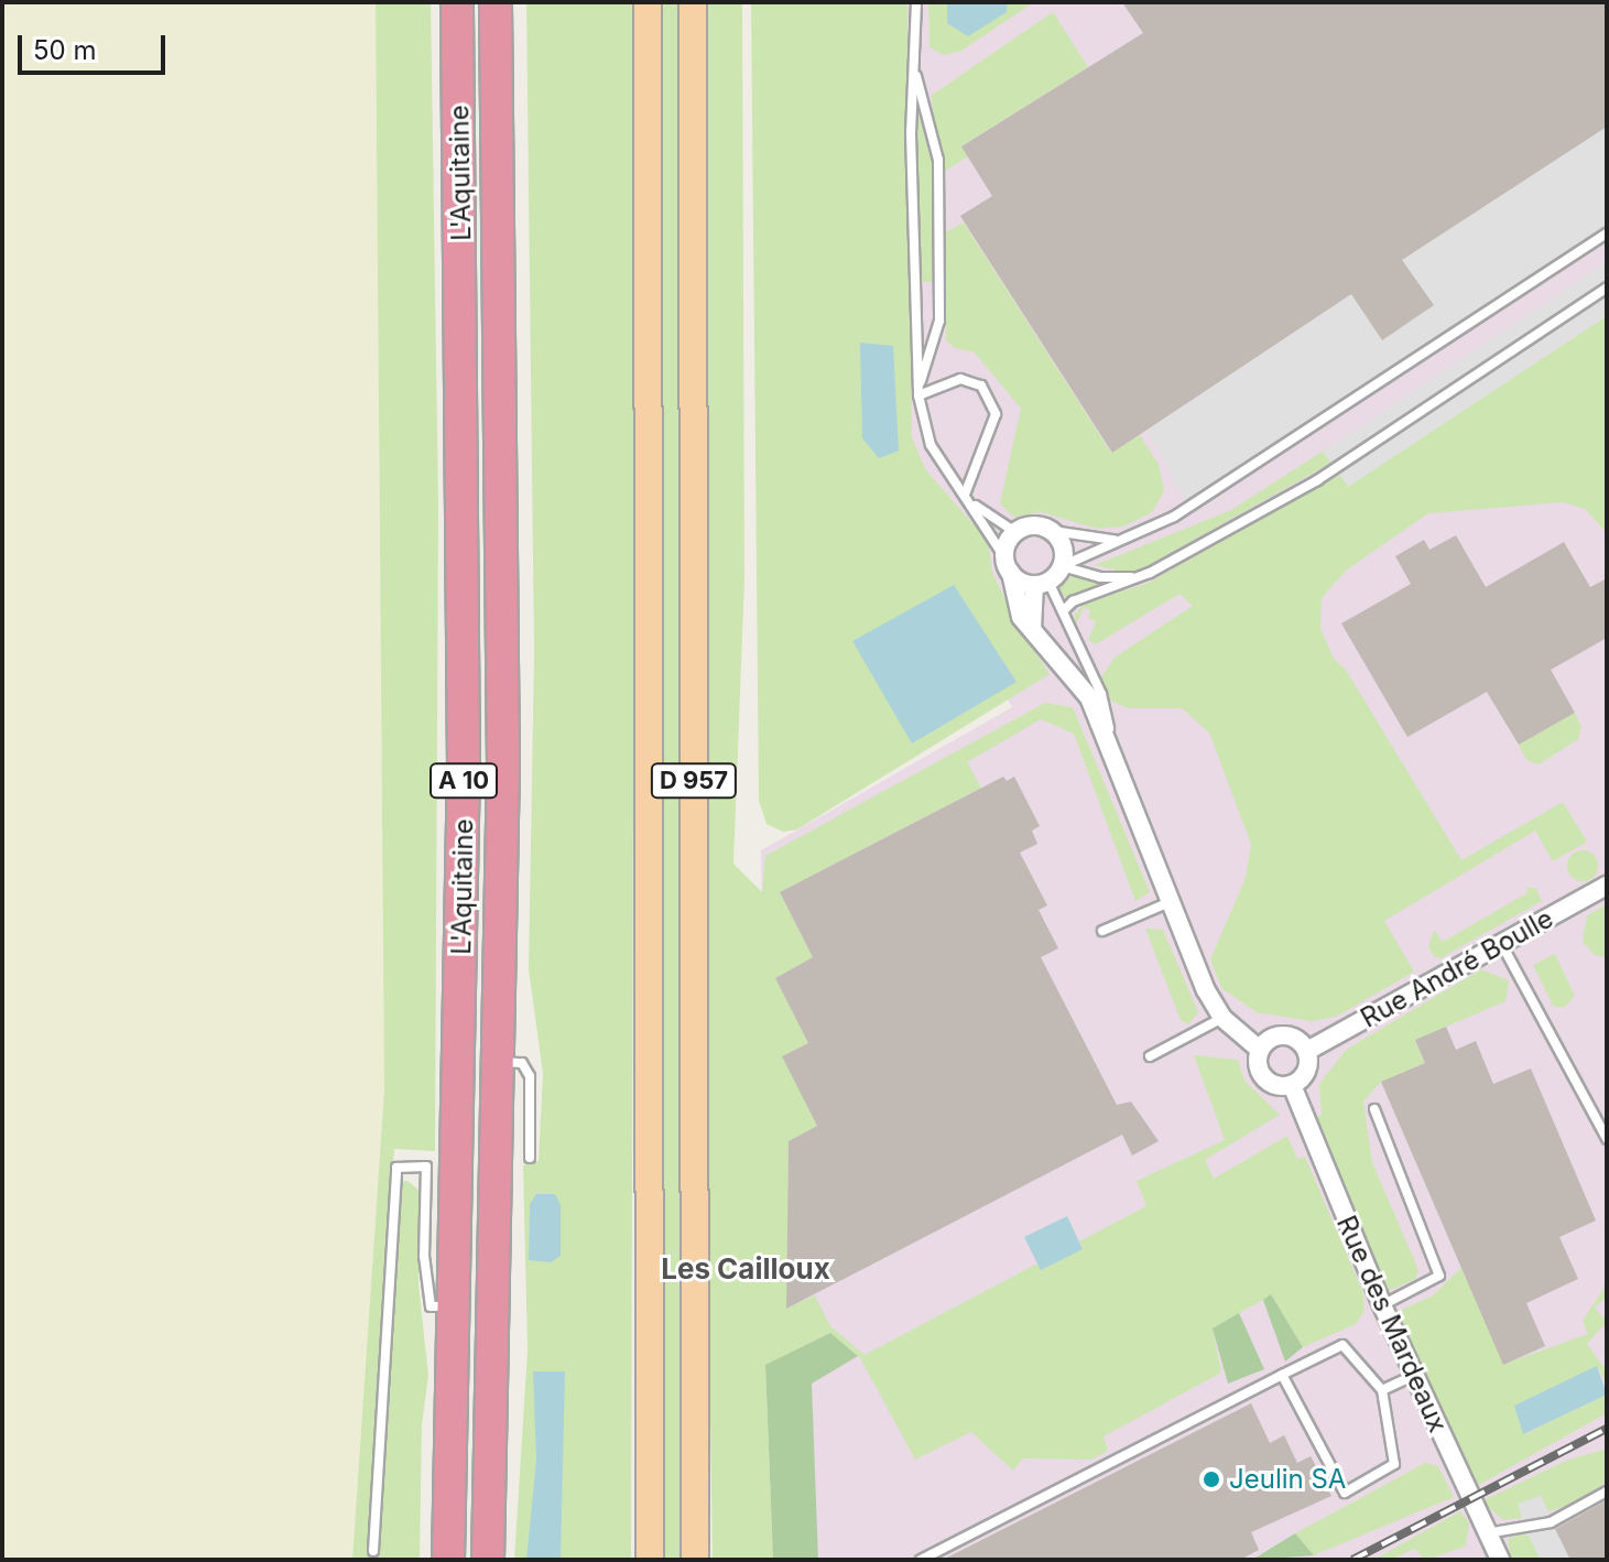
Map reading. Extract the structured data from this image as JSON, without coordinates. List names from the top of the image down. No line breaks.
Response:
{"streets":{"highway":["L'Aquitaine","A 10"],"main road":["D 957"],"street":["Rue André Boulle","Rue des Mardeaux"]},"crossings":[["Rue André Boulle","Rue des Mardeaux"]],"districts":["Les Cailloux"],"places":["Jeulin SA"],"scale_bar":"50 m"}
